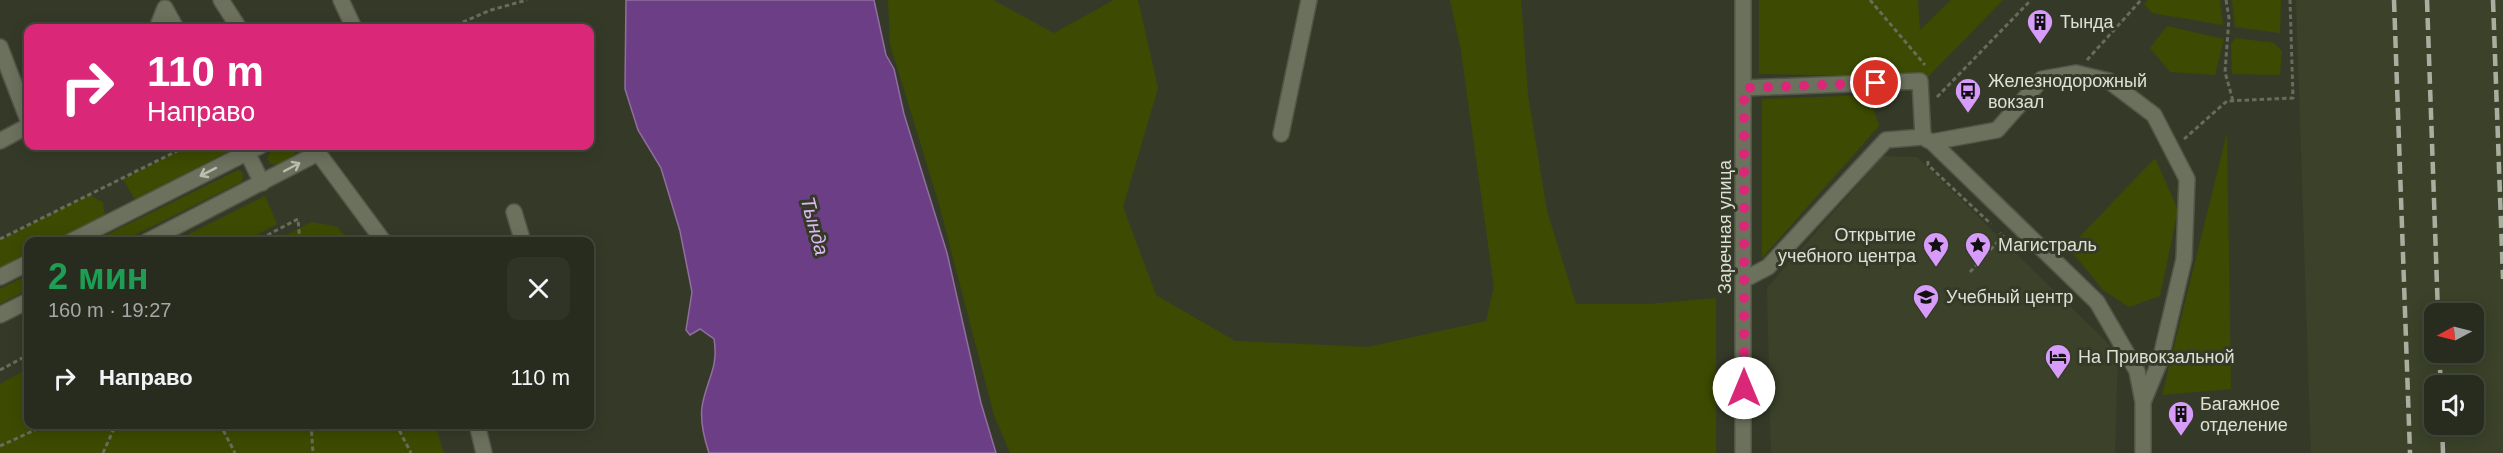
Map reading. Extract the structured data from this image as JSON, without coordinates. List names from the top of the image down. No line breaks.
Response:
{"streets":{"street":["Заречная улица"]},"water":["Тында"],"places":{"building":["Тында","Багажное отделение"],"bus stop":["Железнодорожный вокзал"],"place":["Открытие учебного центра","Магистраль"],"school or university":["Учебный центр"],"hotel":["На Привокзальной"]},"north":"left","page":{"turn":["110 m","Направо"],"heading":["2 мин","160 m · 19:27"],"list":[{"name":"Направо","value":"110 m"}]}}
